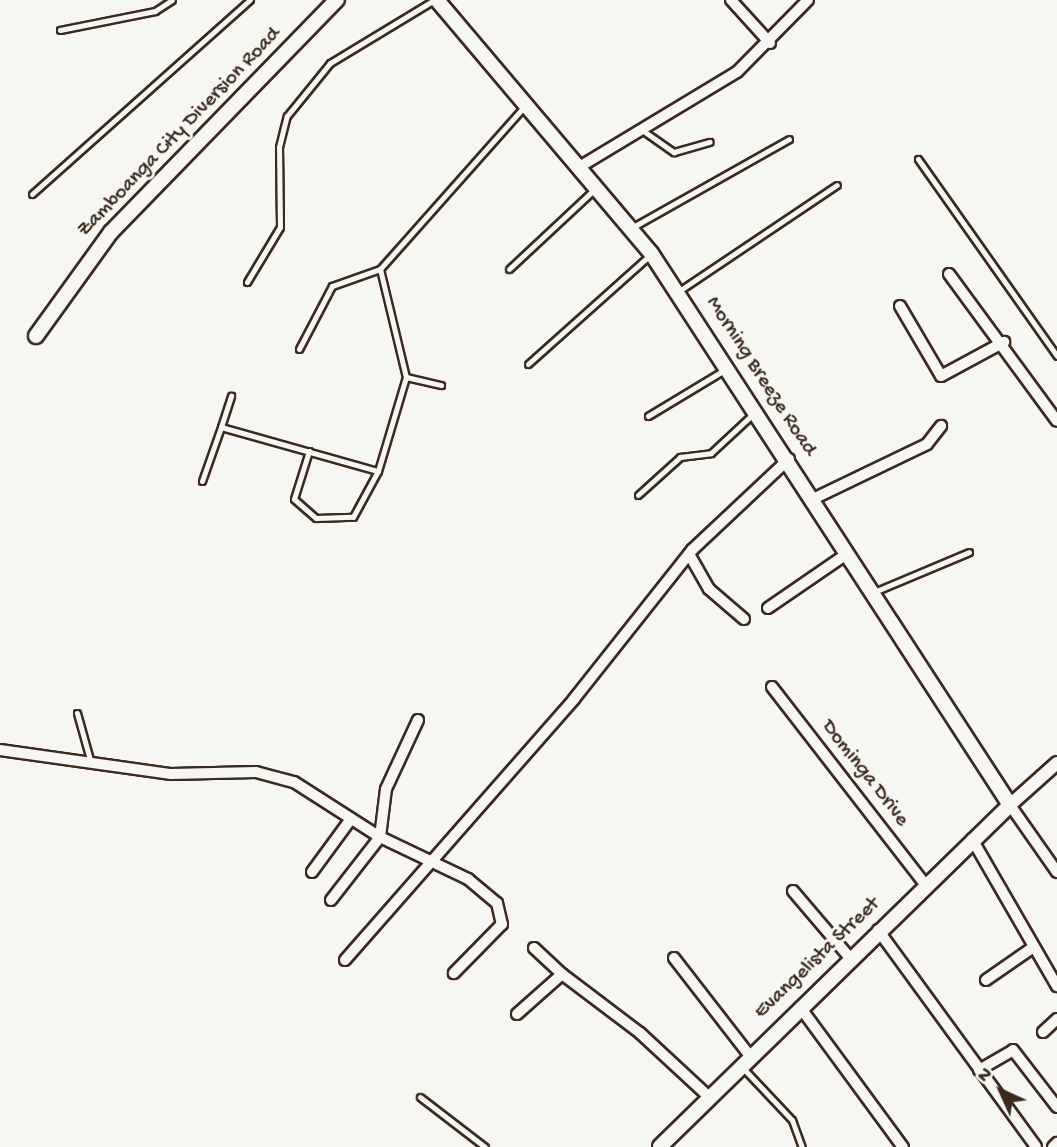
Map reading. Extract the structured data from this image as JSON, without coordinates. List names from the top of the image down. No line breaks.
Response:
{"streets":{"main road":["Zamboanga City Diversion Road","Morning Breeze Road","Evangelista Street"],"street":["Dominga Drive"]},"crossings":[["Morning Breeze Road","Evangelista Street"],["Dominga Drive","Evangelista Street"]],"north":"top left"}
